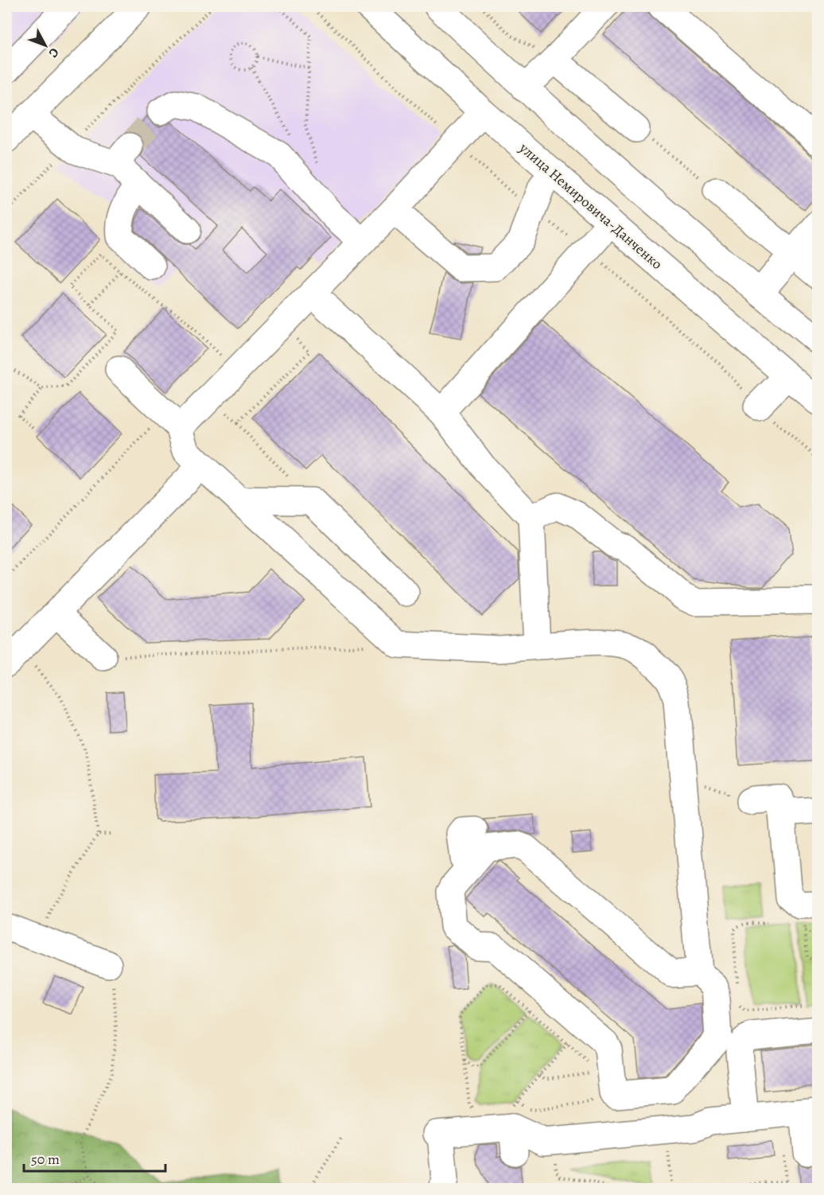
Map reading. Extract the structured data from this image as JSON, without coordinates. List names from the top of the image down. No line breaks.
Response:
{"streets":{"main road":["улица Немировича-Данченко"]},"scale_bar":"50 m","north":"bottom right"}
